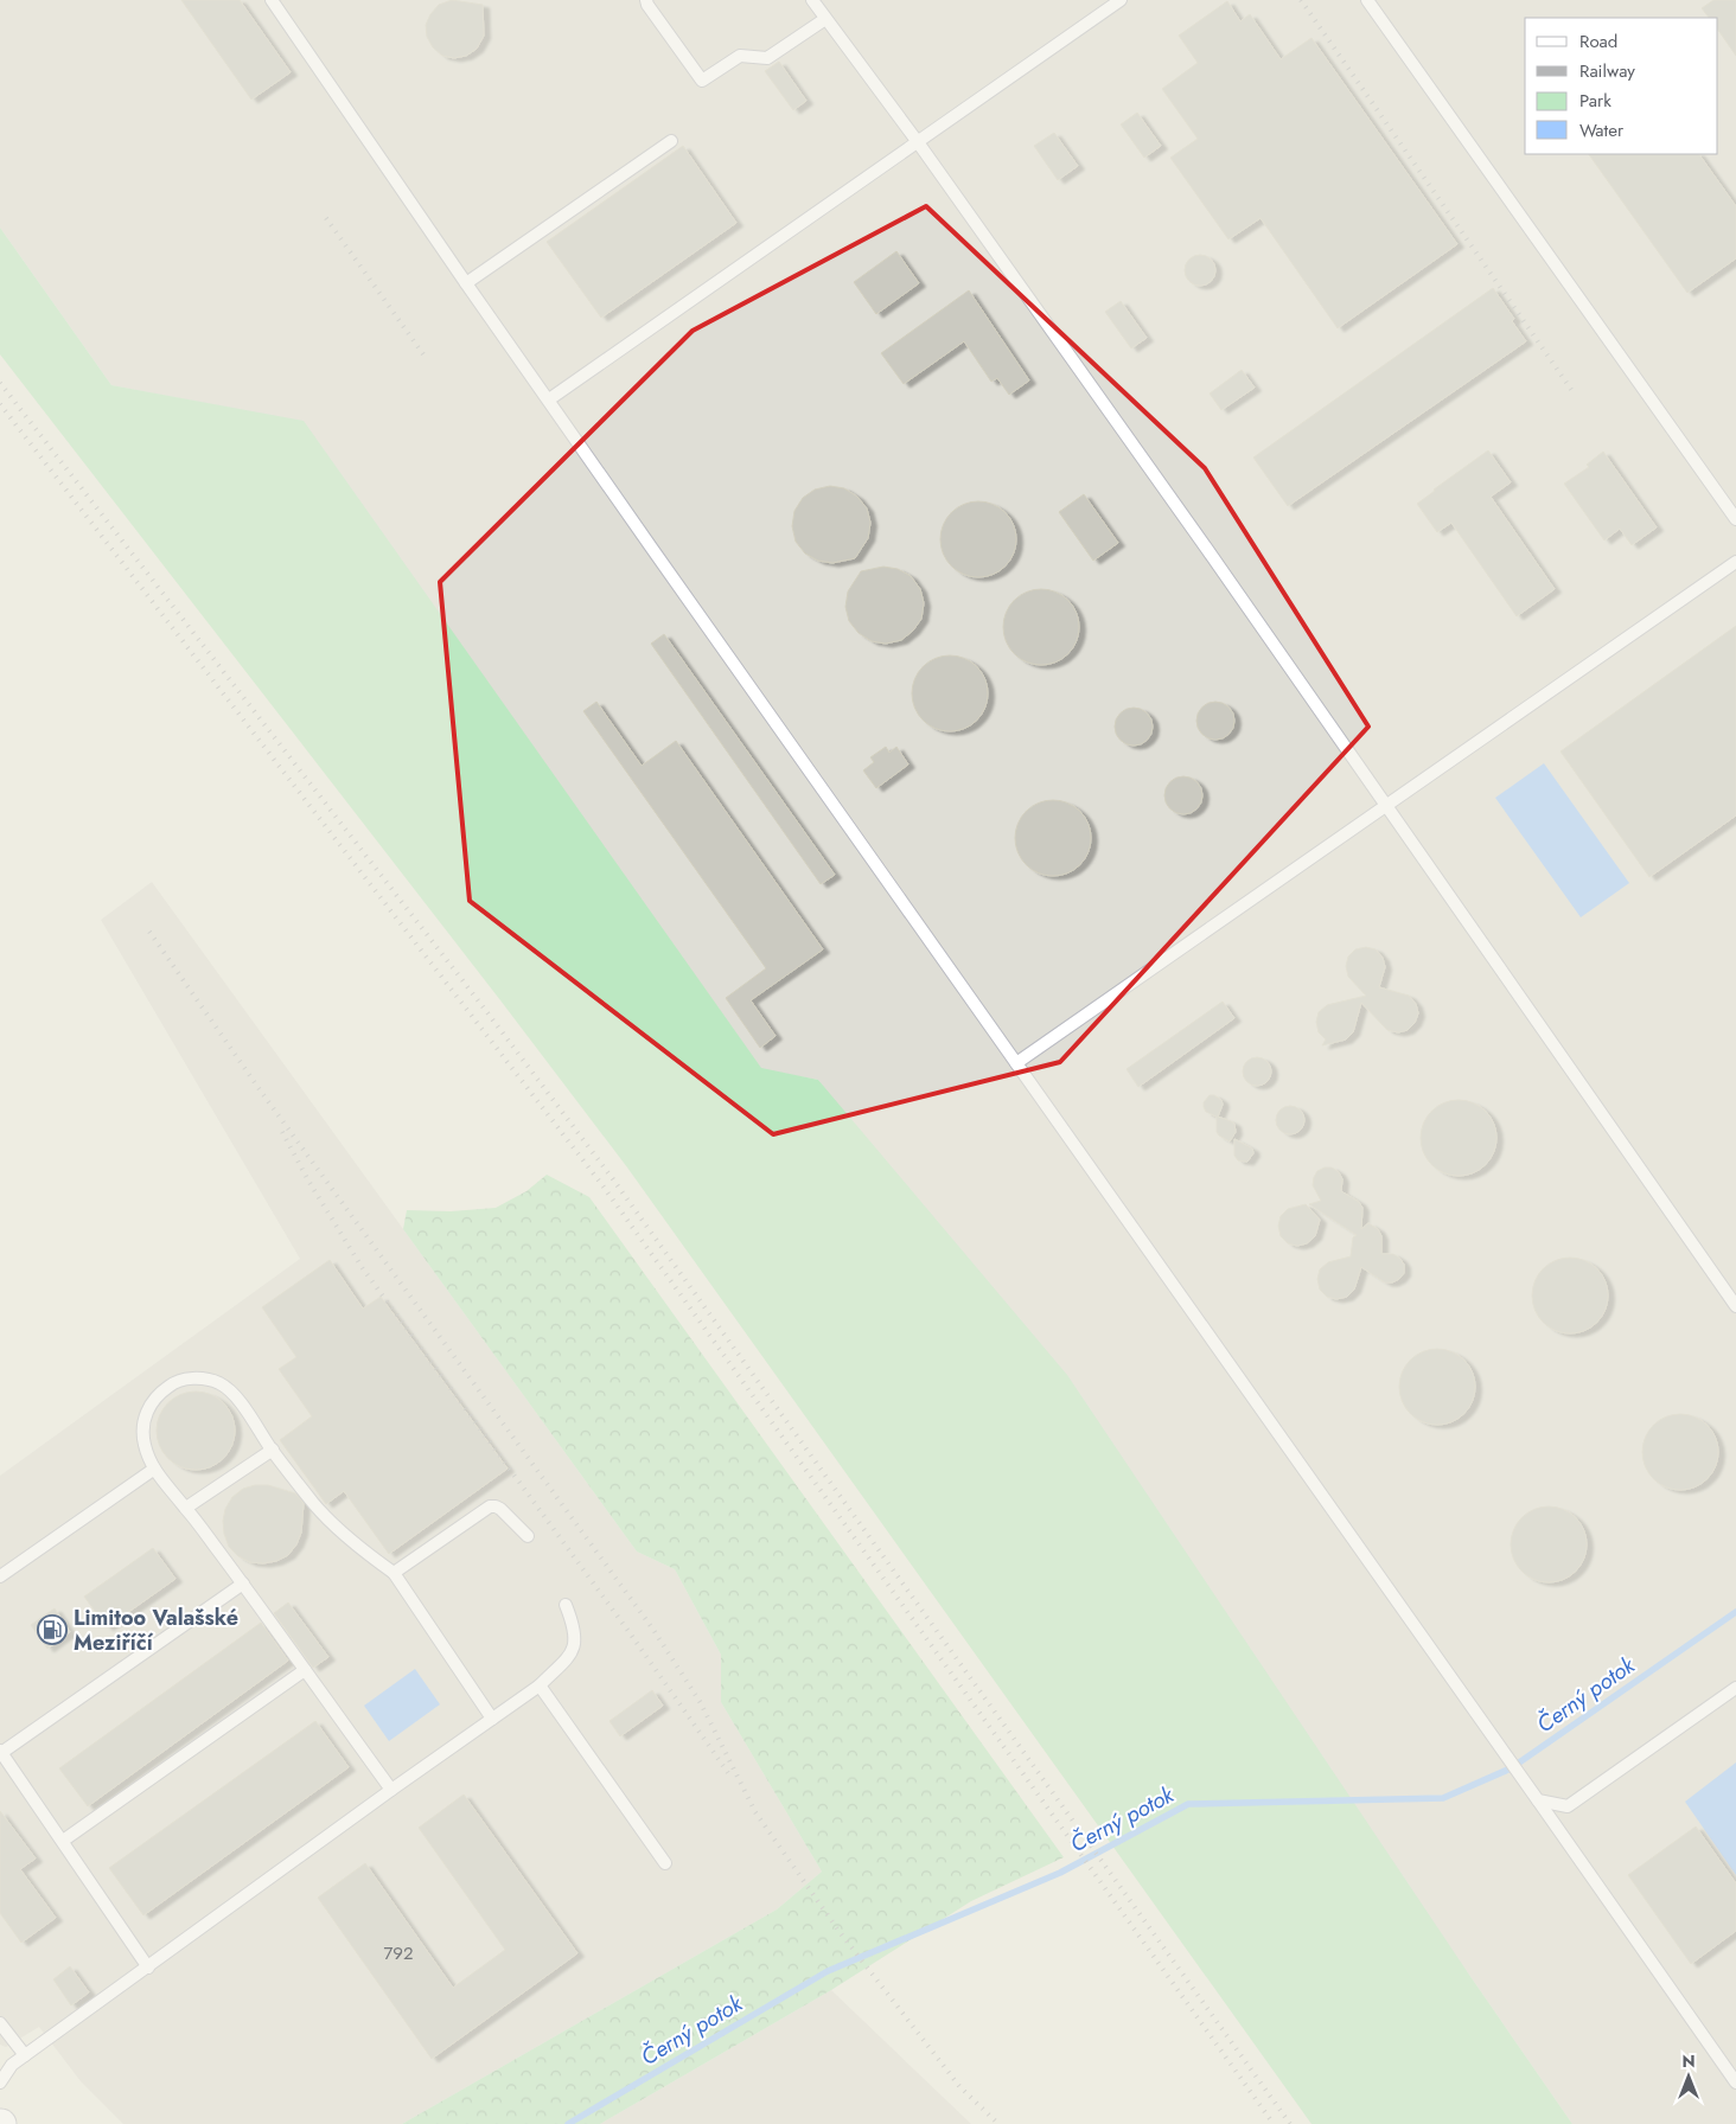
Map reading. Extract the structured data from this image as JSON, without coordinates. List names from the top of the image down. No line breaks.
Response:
{"water":["Černý potok"],"places":{"fuel station":["Limitoo Valašské Meziříčí"]},"house_numbers":["792"],"legend":["Road","Railway","Park","Water"],"north":"top"}
